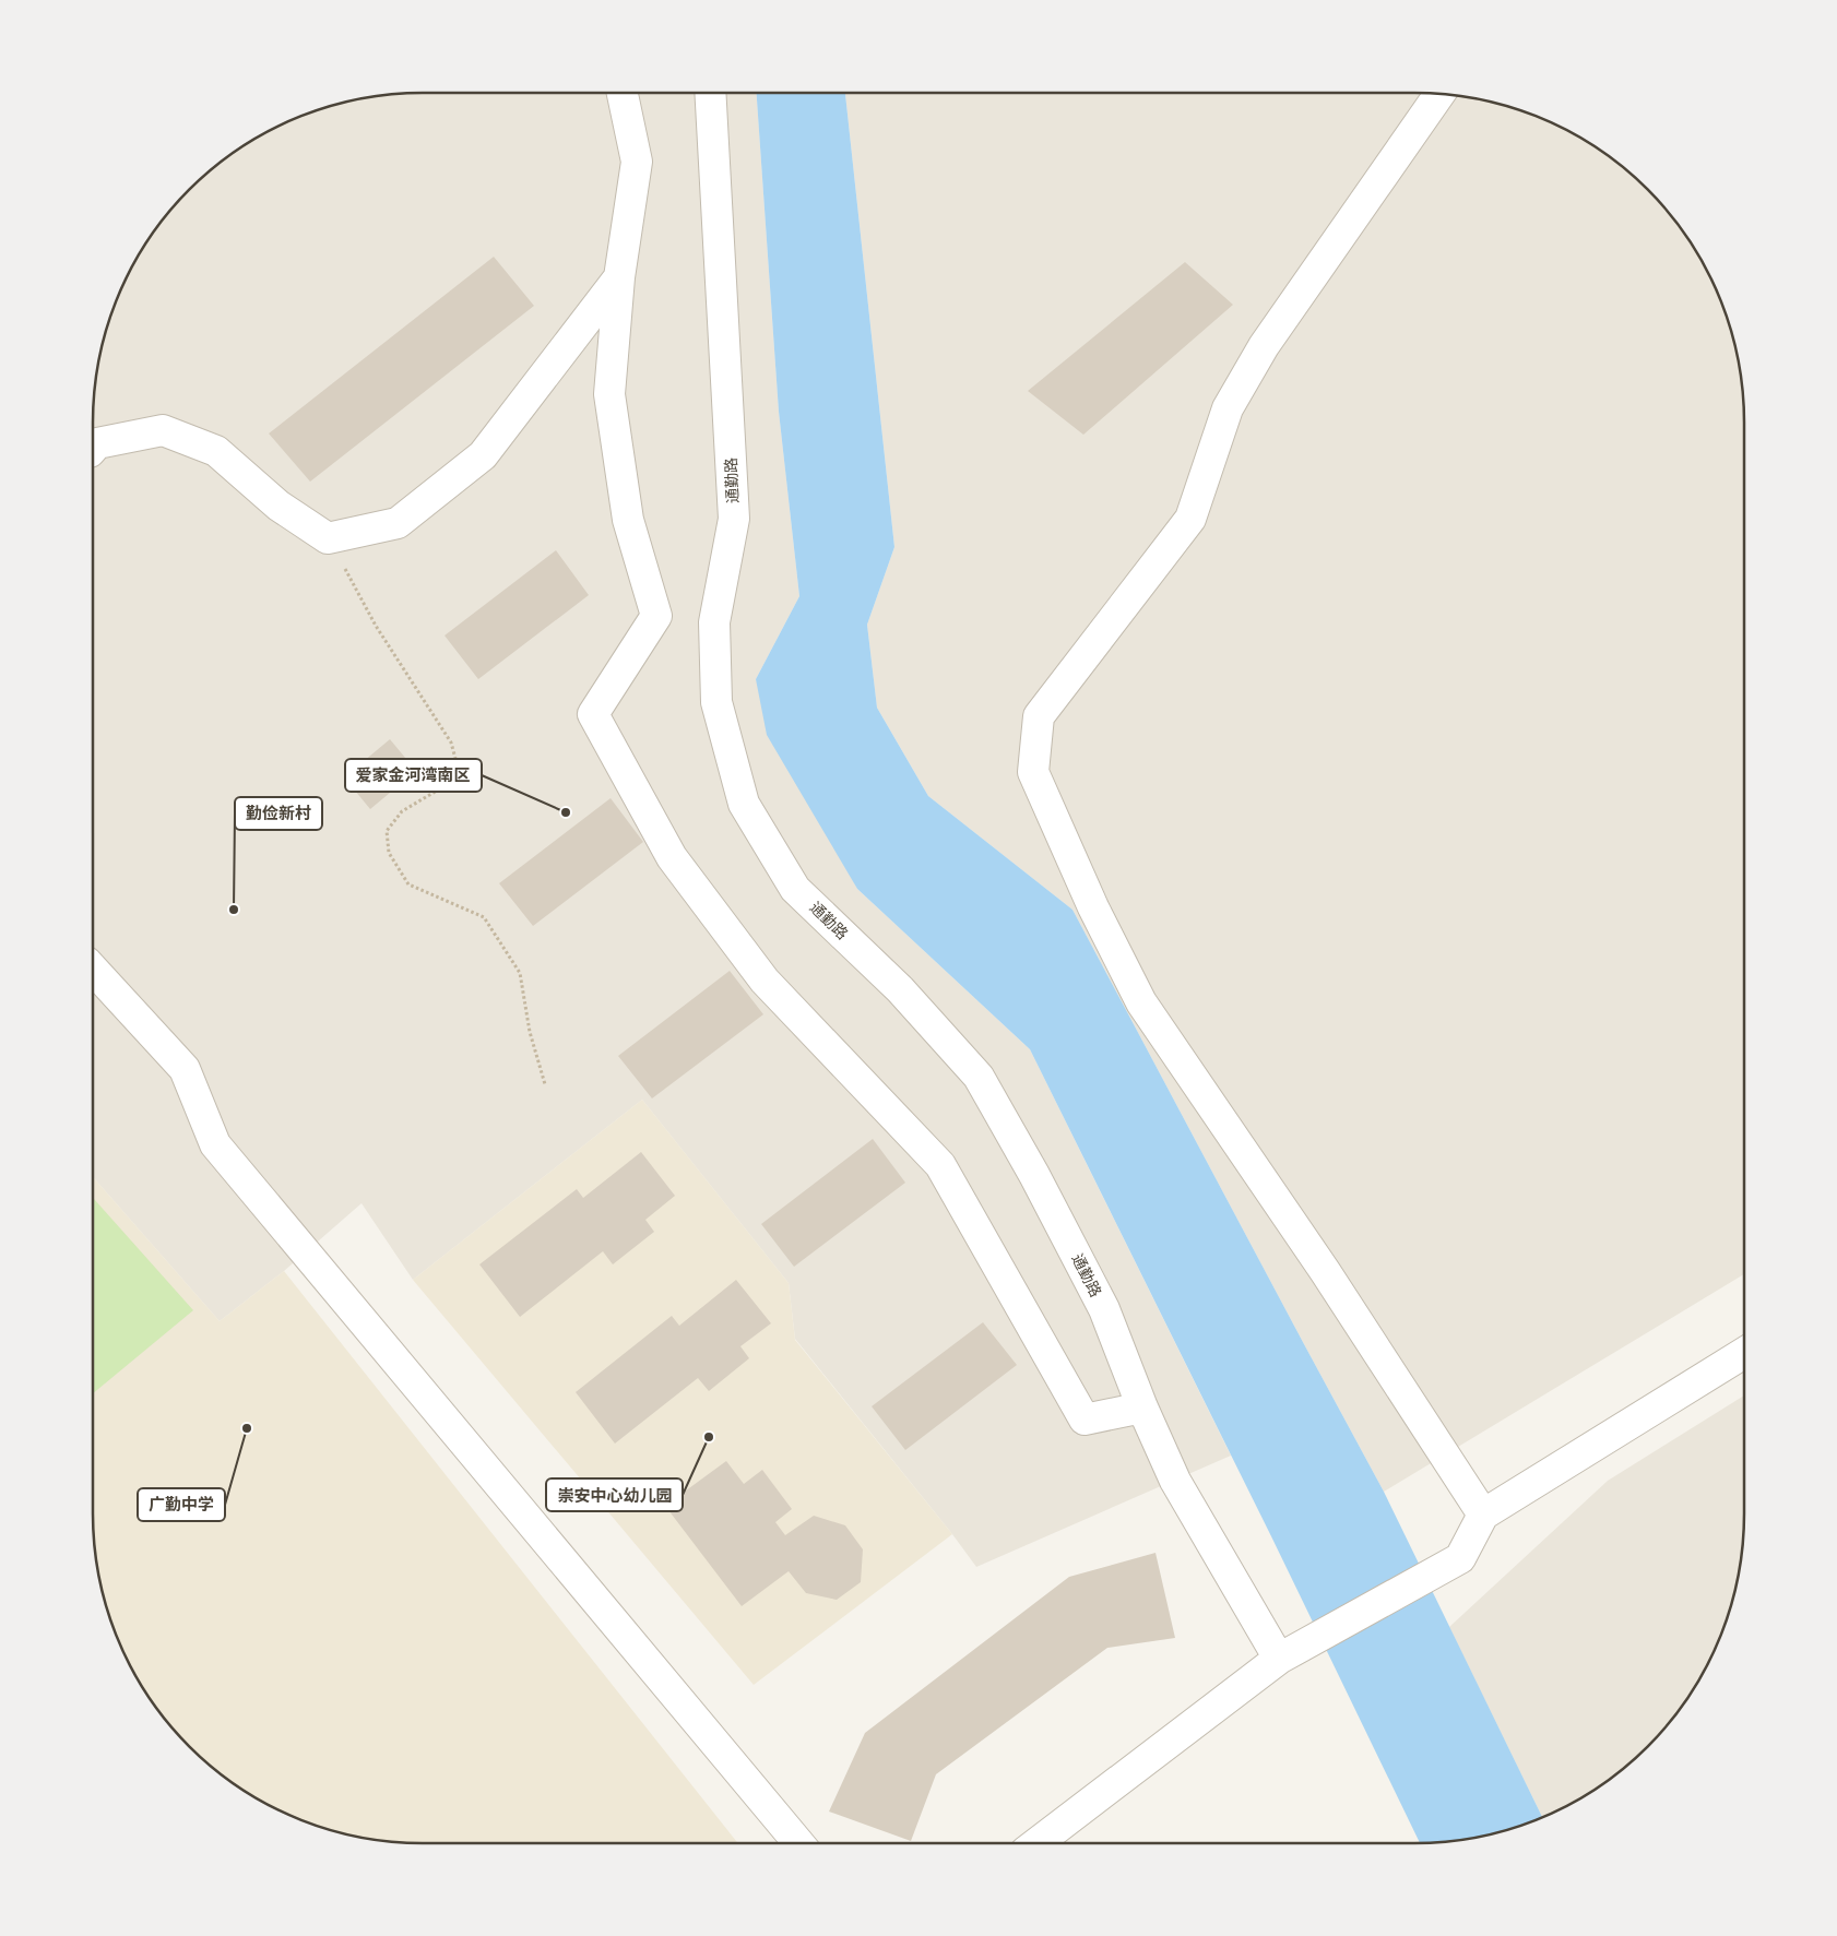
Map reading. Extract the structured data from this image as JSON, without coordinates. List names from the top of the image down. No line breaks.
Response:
{"streets":{"street":["通勤路"]},"places":["爱家金河湾南区","勤俭新村","广勤中学","崇安中心幼儿园"]}
